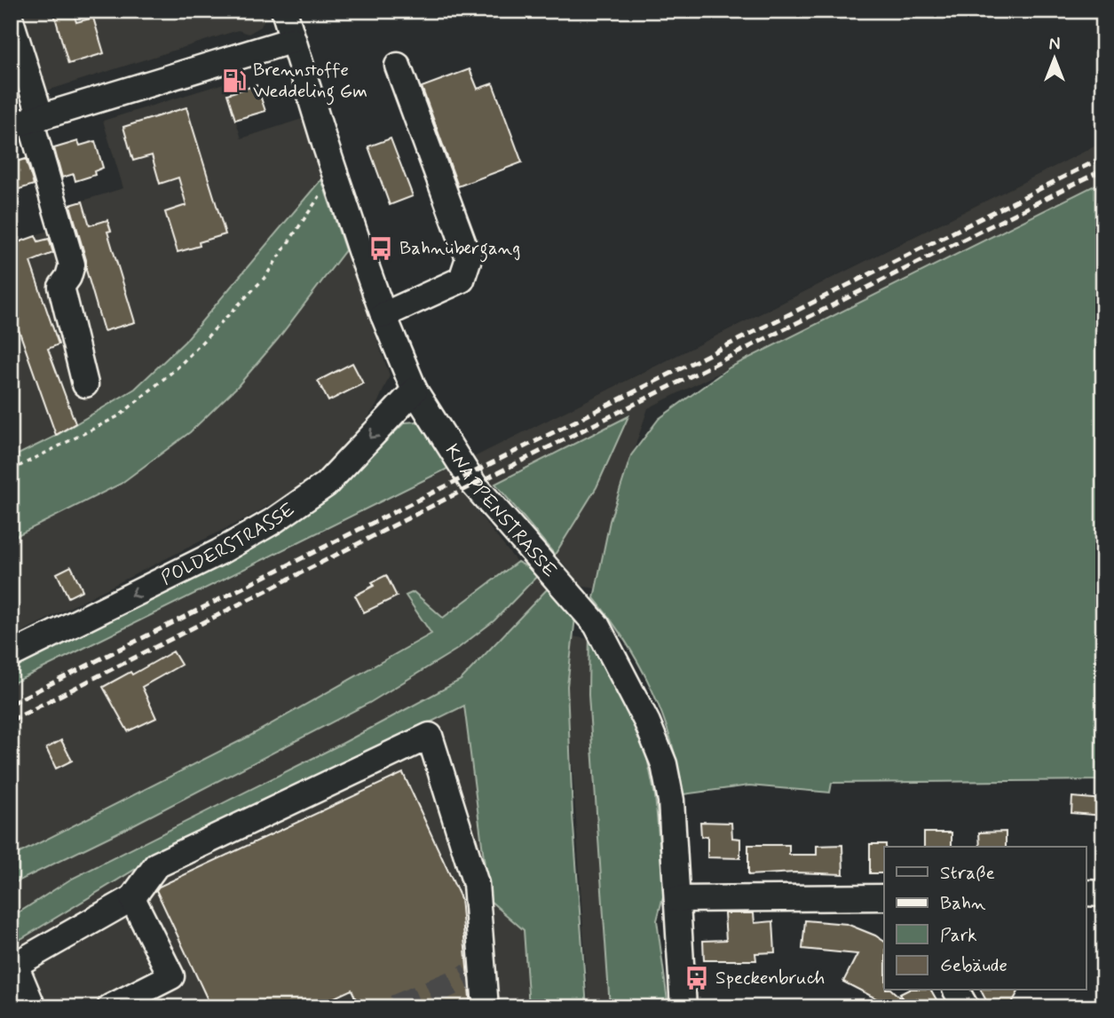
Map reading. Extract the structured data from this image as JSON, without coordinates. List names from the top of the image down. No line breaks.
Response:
{"streets":{"street":["KNAPPENSTRASSE","POLDERSTRASSE"]},"crossings":[["KNAPPENSTRASSE","POLDERSTRASSE"]],"one_way":["POLDERSTRASSE"],"places":{"fuel station":["Brennstoffe Weddeling Gm"],"bus stop":["Bahnübergang","Speckenbruch"]},"legend":["Straße","Bahn","Park","Gebäude"],"north":"top"}
